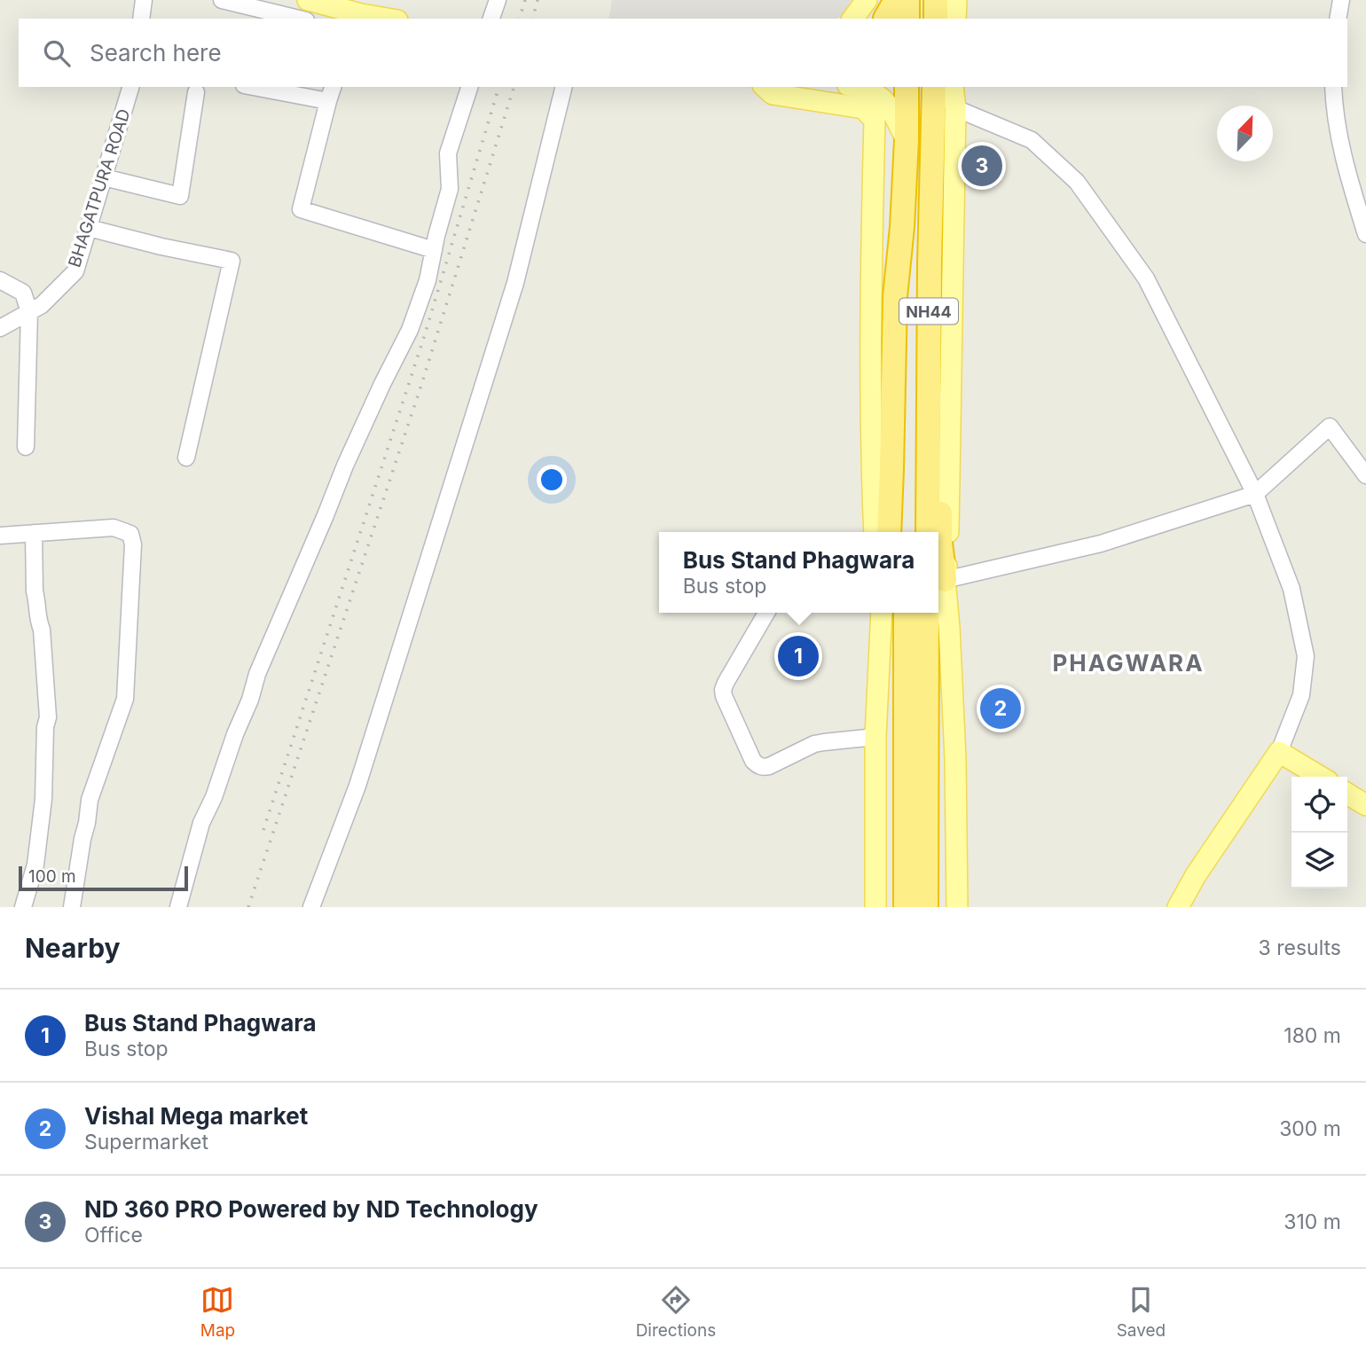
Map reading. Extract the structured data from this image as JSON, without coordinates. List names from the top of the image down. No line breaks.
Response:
{"streets":{"highway":["NH44"],"street":["BHAGATPURA ROAD"]},"districts":["PHAGWARA"],"scale_bar":"100 m","north":"top right","page":{"search":"Search here","pins":["3","1","2"],"popup":["Bus Stand Phagwara","Bus stop"],"scale":"100 m","heading":["Nearby","3 results"],"list":[{"mark":"1","name":"Bus Stand Phagwara","note":"Bus stop","value":"180 m"},{"mark":"2","name":"Vishal Mega market","note":"Supermarket","value":"300 m"},{"mark":"3","name":"ND 360 PRO Powered by ND Technology","note":"Office","value":"310 m"}],"nav":["Map","Directions","Saved"]}}
